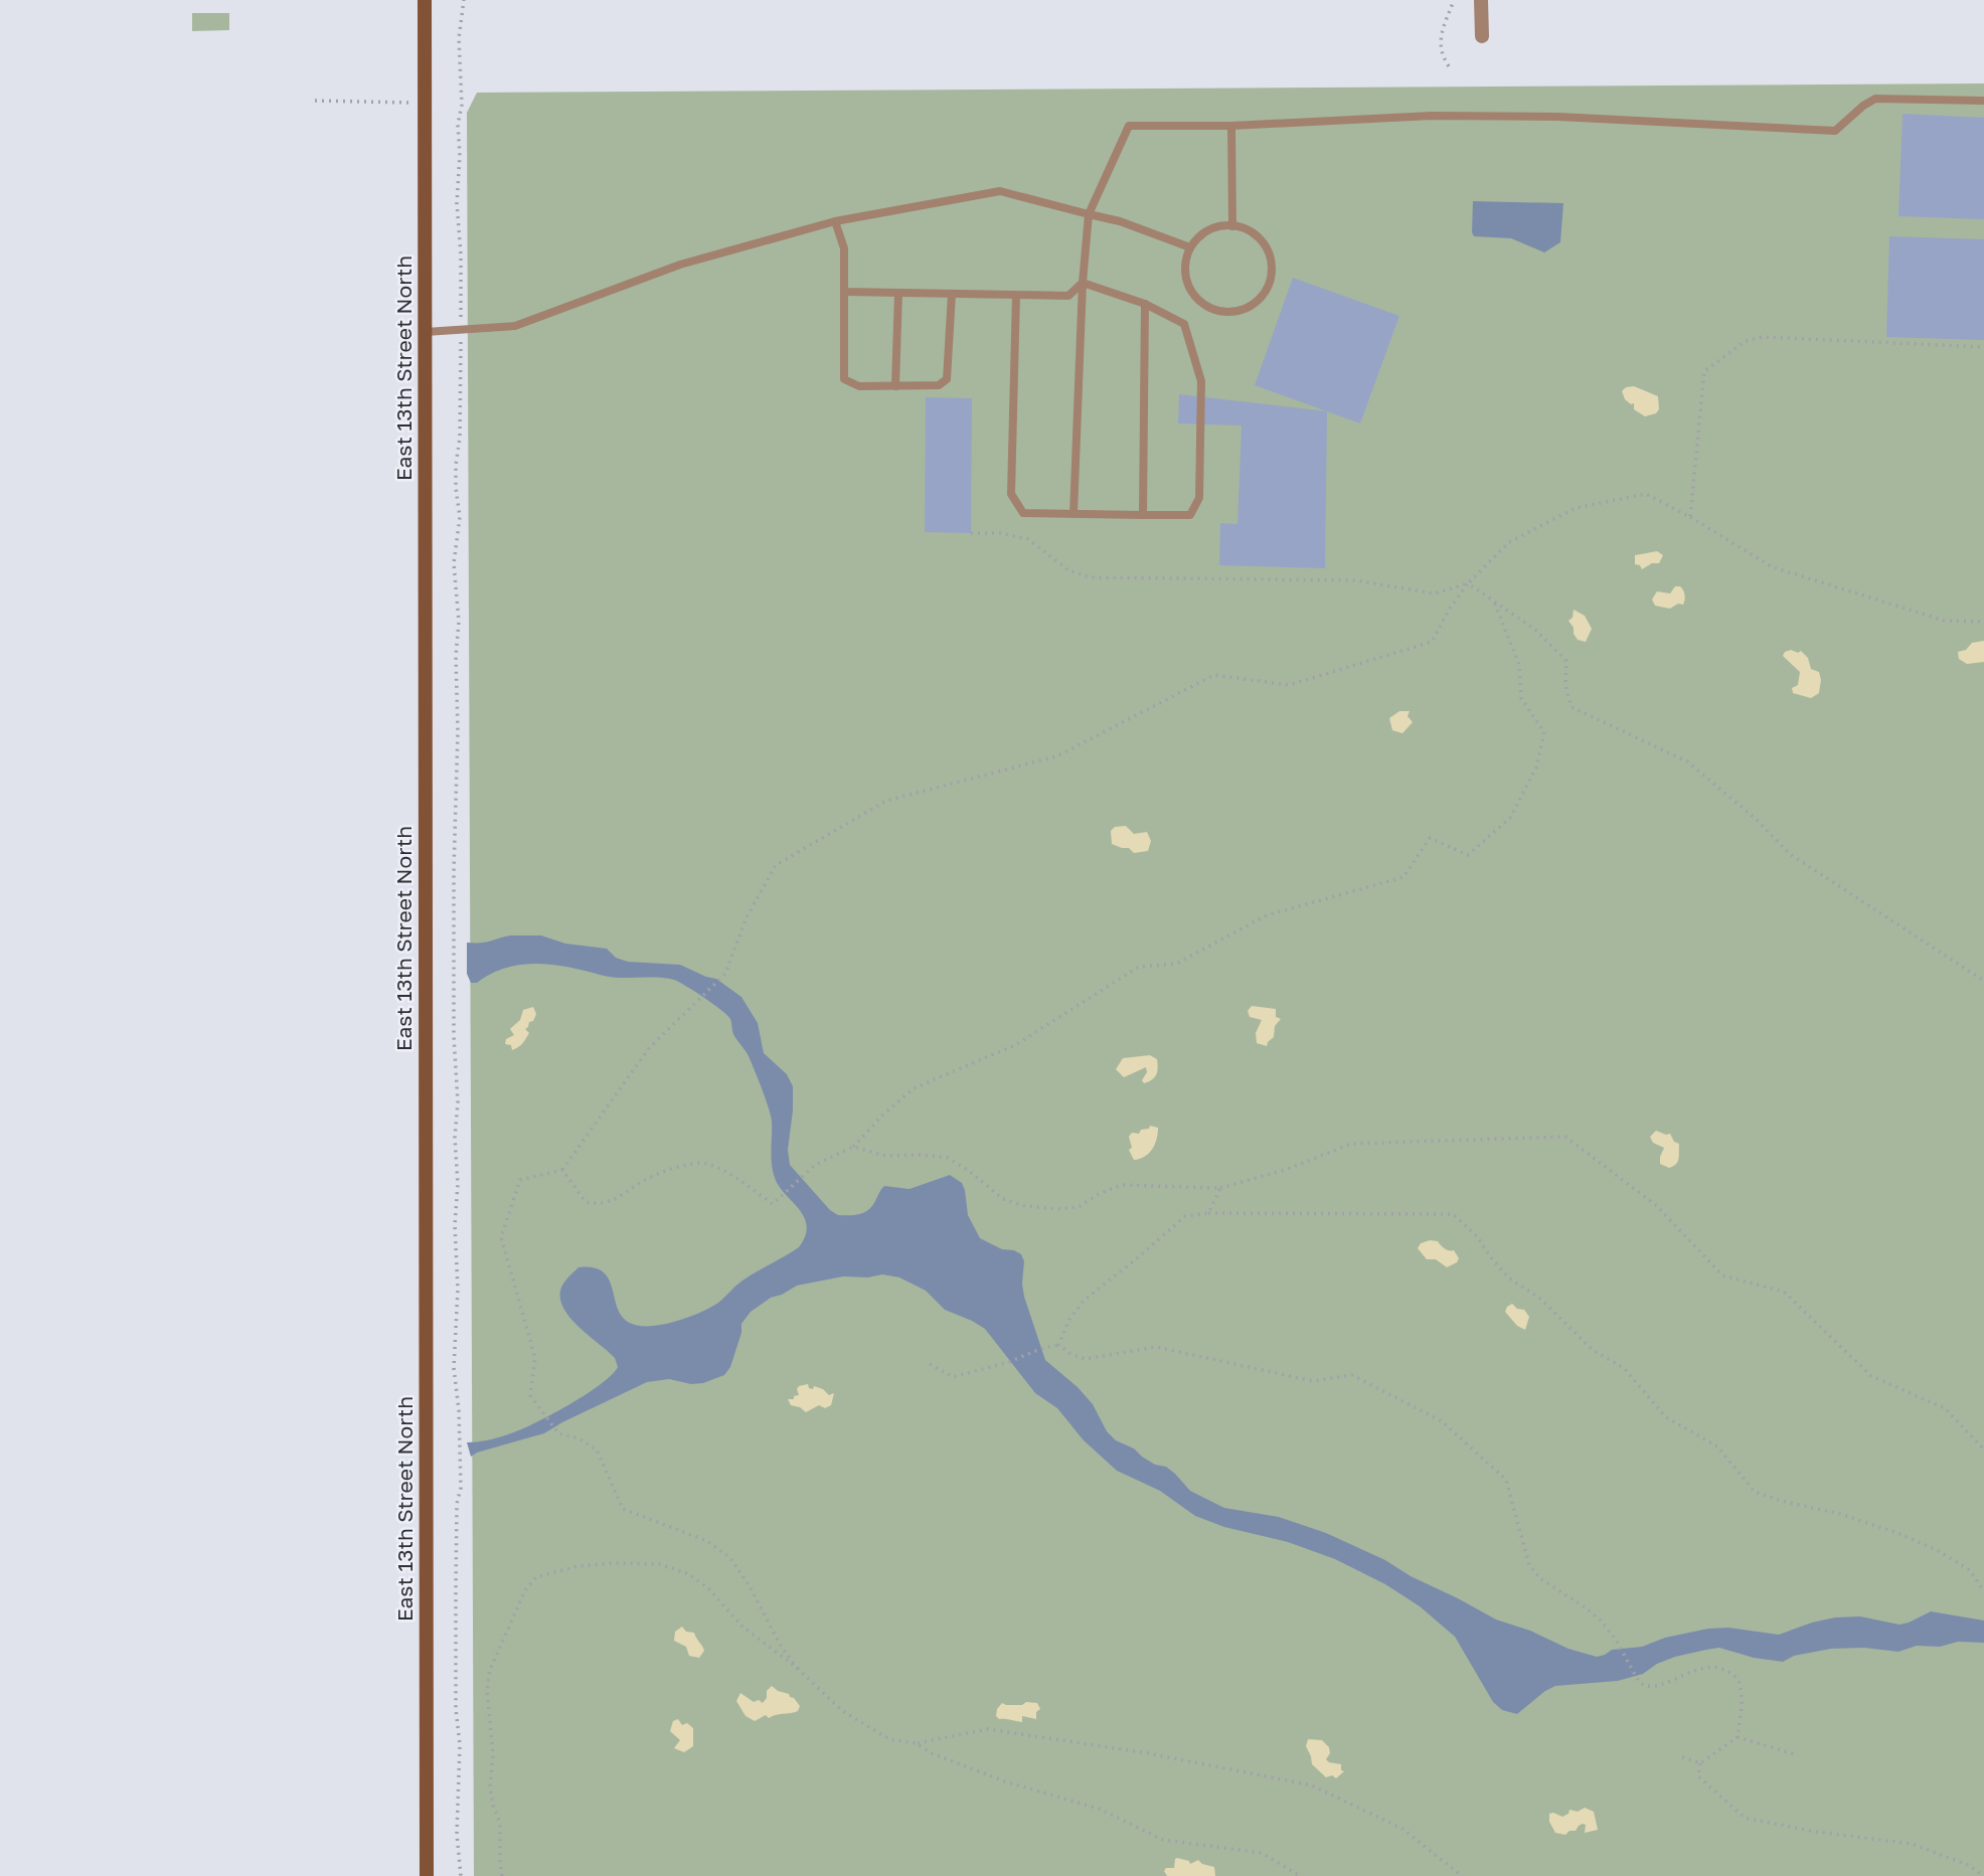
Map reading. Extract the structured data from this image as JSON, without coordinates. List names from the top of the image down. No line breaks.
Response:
{"streets":{"main road":["East 13th Street North"]}}
